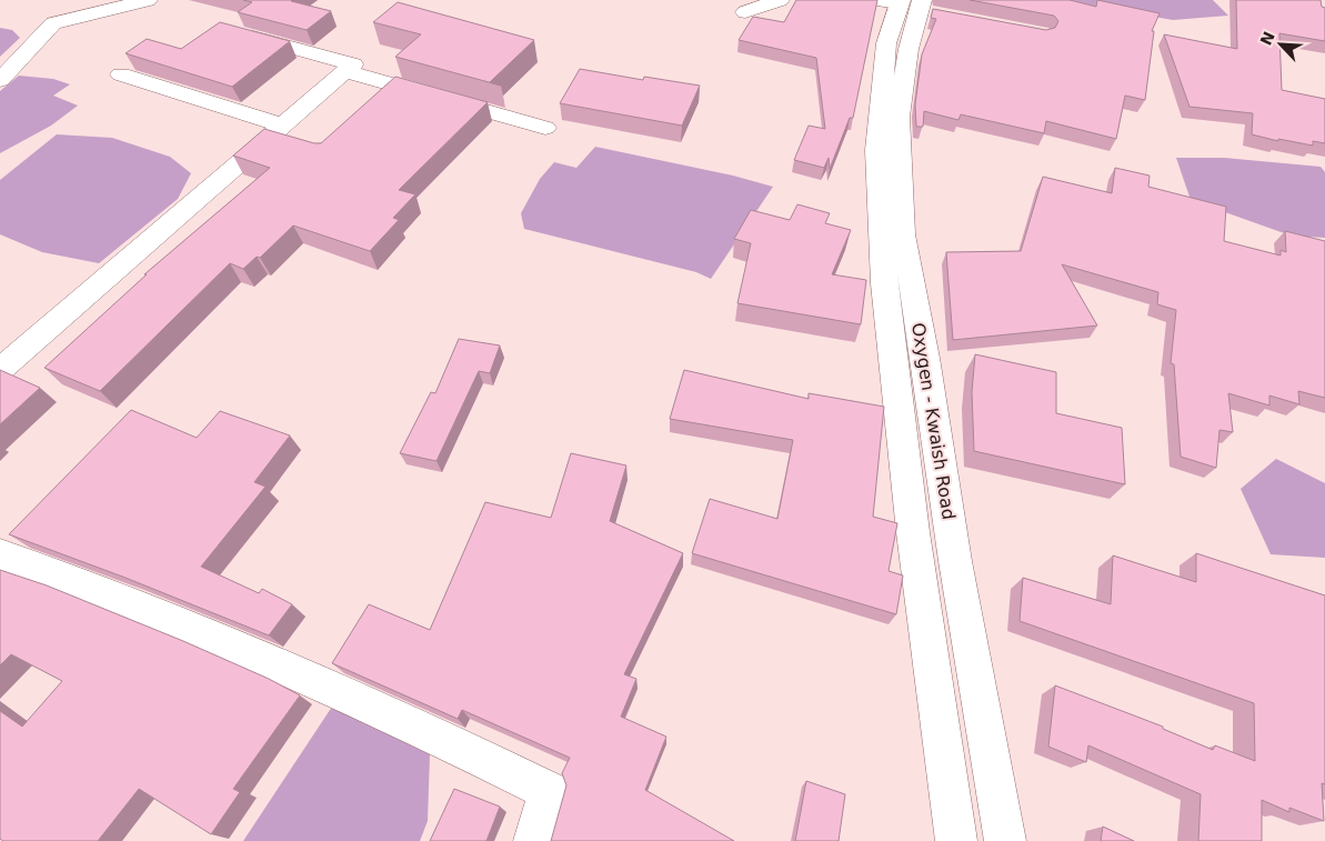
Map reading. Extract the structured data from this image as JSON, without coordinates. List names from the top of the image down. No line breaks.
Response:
{"streets":{"street":["Oxygen - Kwaish Road"]},"north":"top left"}
